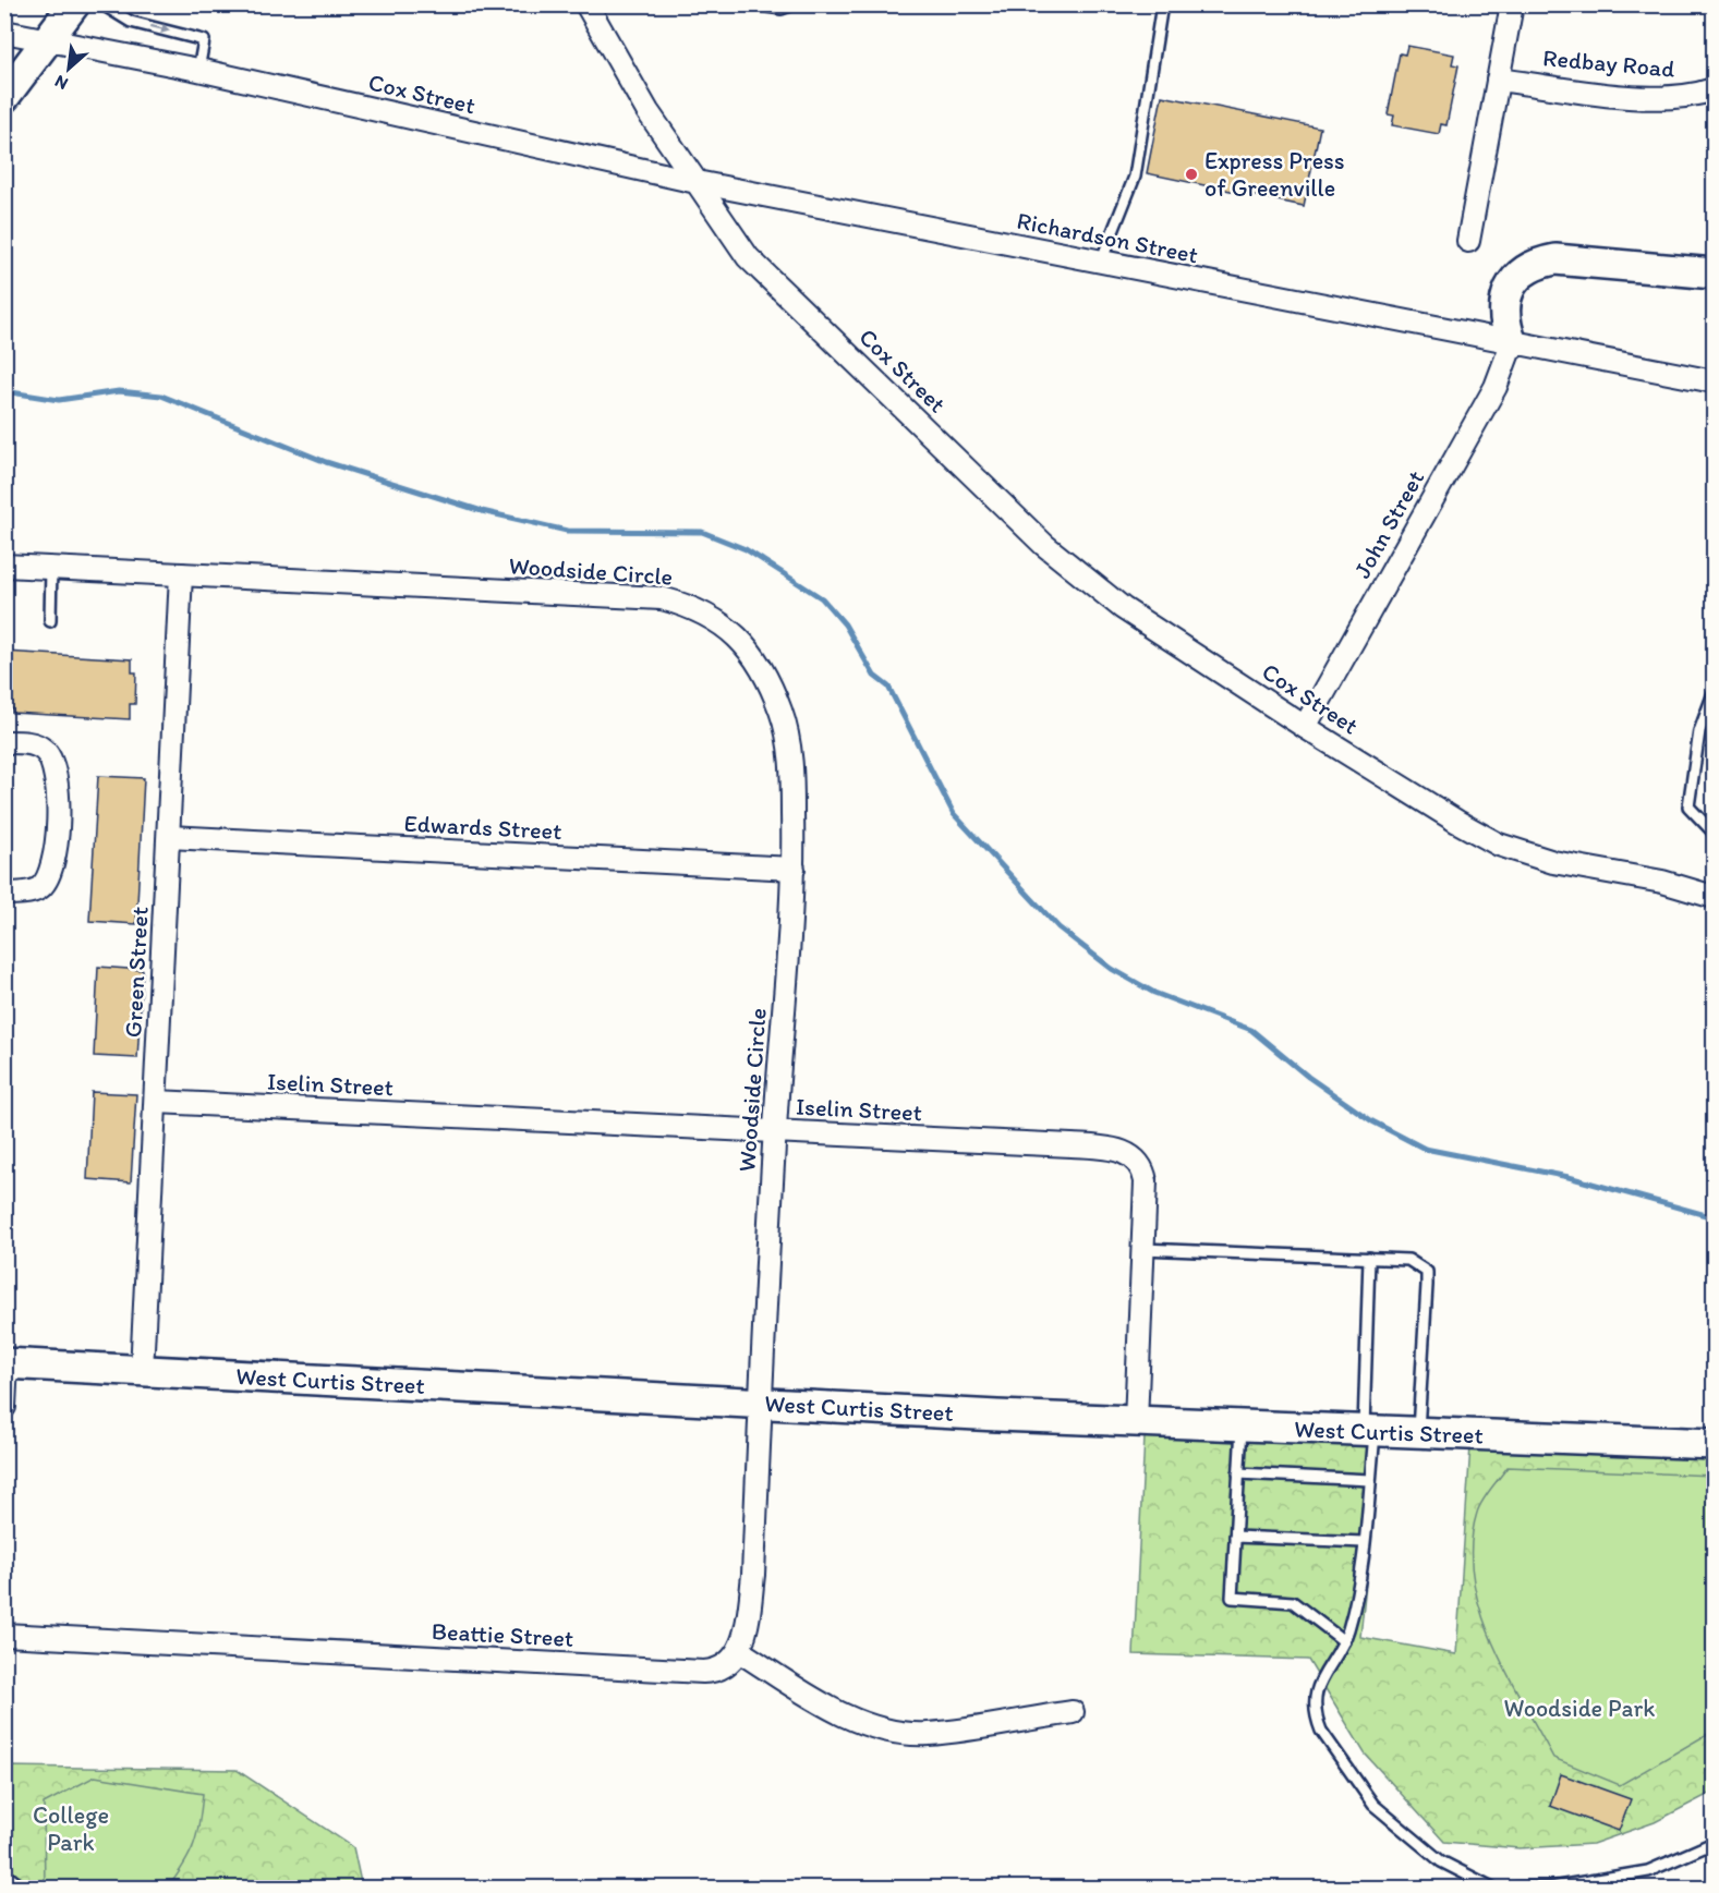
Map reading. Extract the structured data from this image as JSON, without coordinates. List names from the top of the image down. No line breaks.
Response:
{"streets":{"street":["Redbay Road","Cox Street","Richardson Street","John Street","Woodside Circle","Edwards Street","Green Street","Iselin Street","West Curtis Street","Beattie Street"]},"crossings":[["Cox Street","Richardson Street"],["Cox Street","John Street"],["Richardson Street","John Street"],["Woodside Circle","Edwards Street"],["Woodside Circle","Green Street"],["Woodside Circle","Iselin Street"],["Woodside Circle","West Curtis Street"],["Edwards Street","Green Street"],["Green Street","Iselin Street"],["Green Street","West Curtis Street"],["Iselin Street","West Curtis Street"]],"parks":["Woodside Park","College Park"],"places":["Express Press of Greenville"],"north":"bottom left"}
